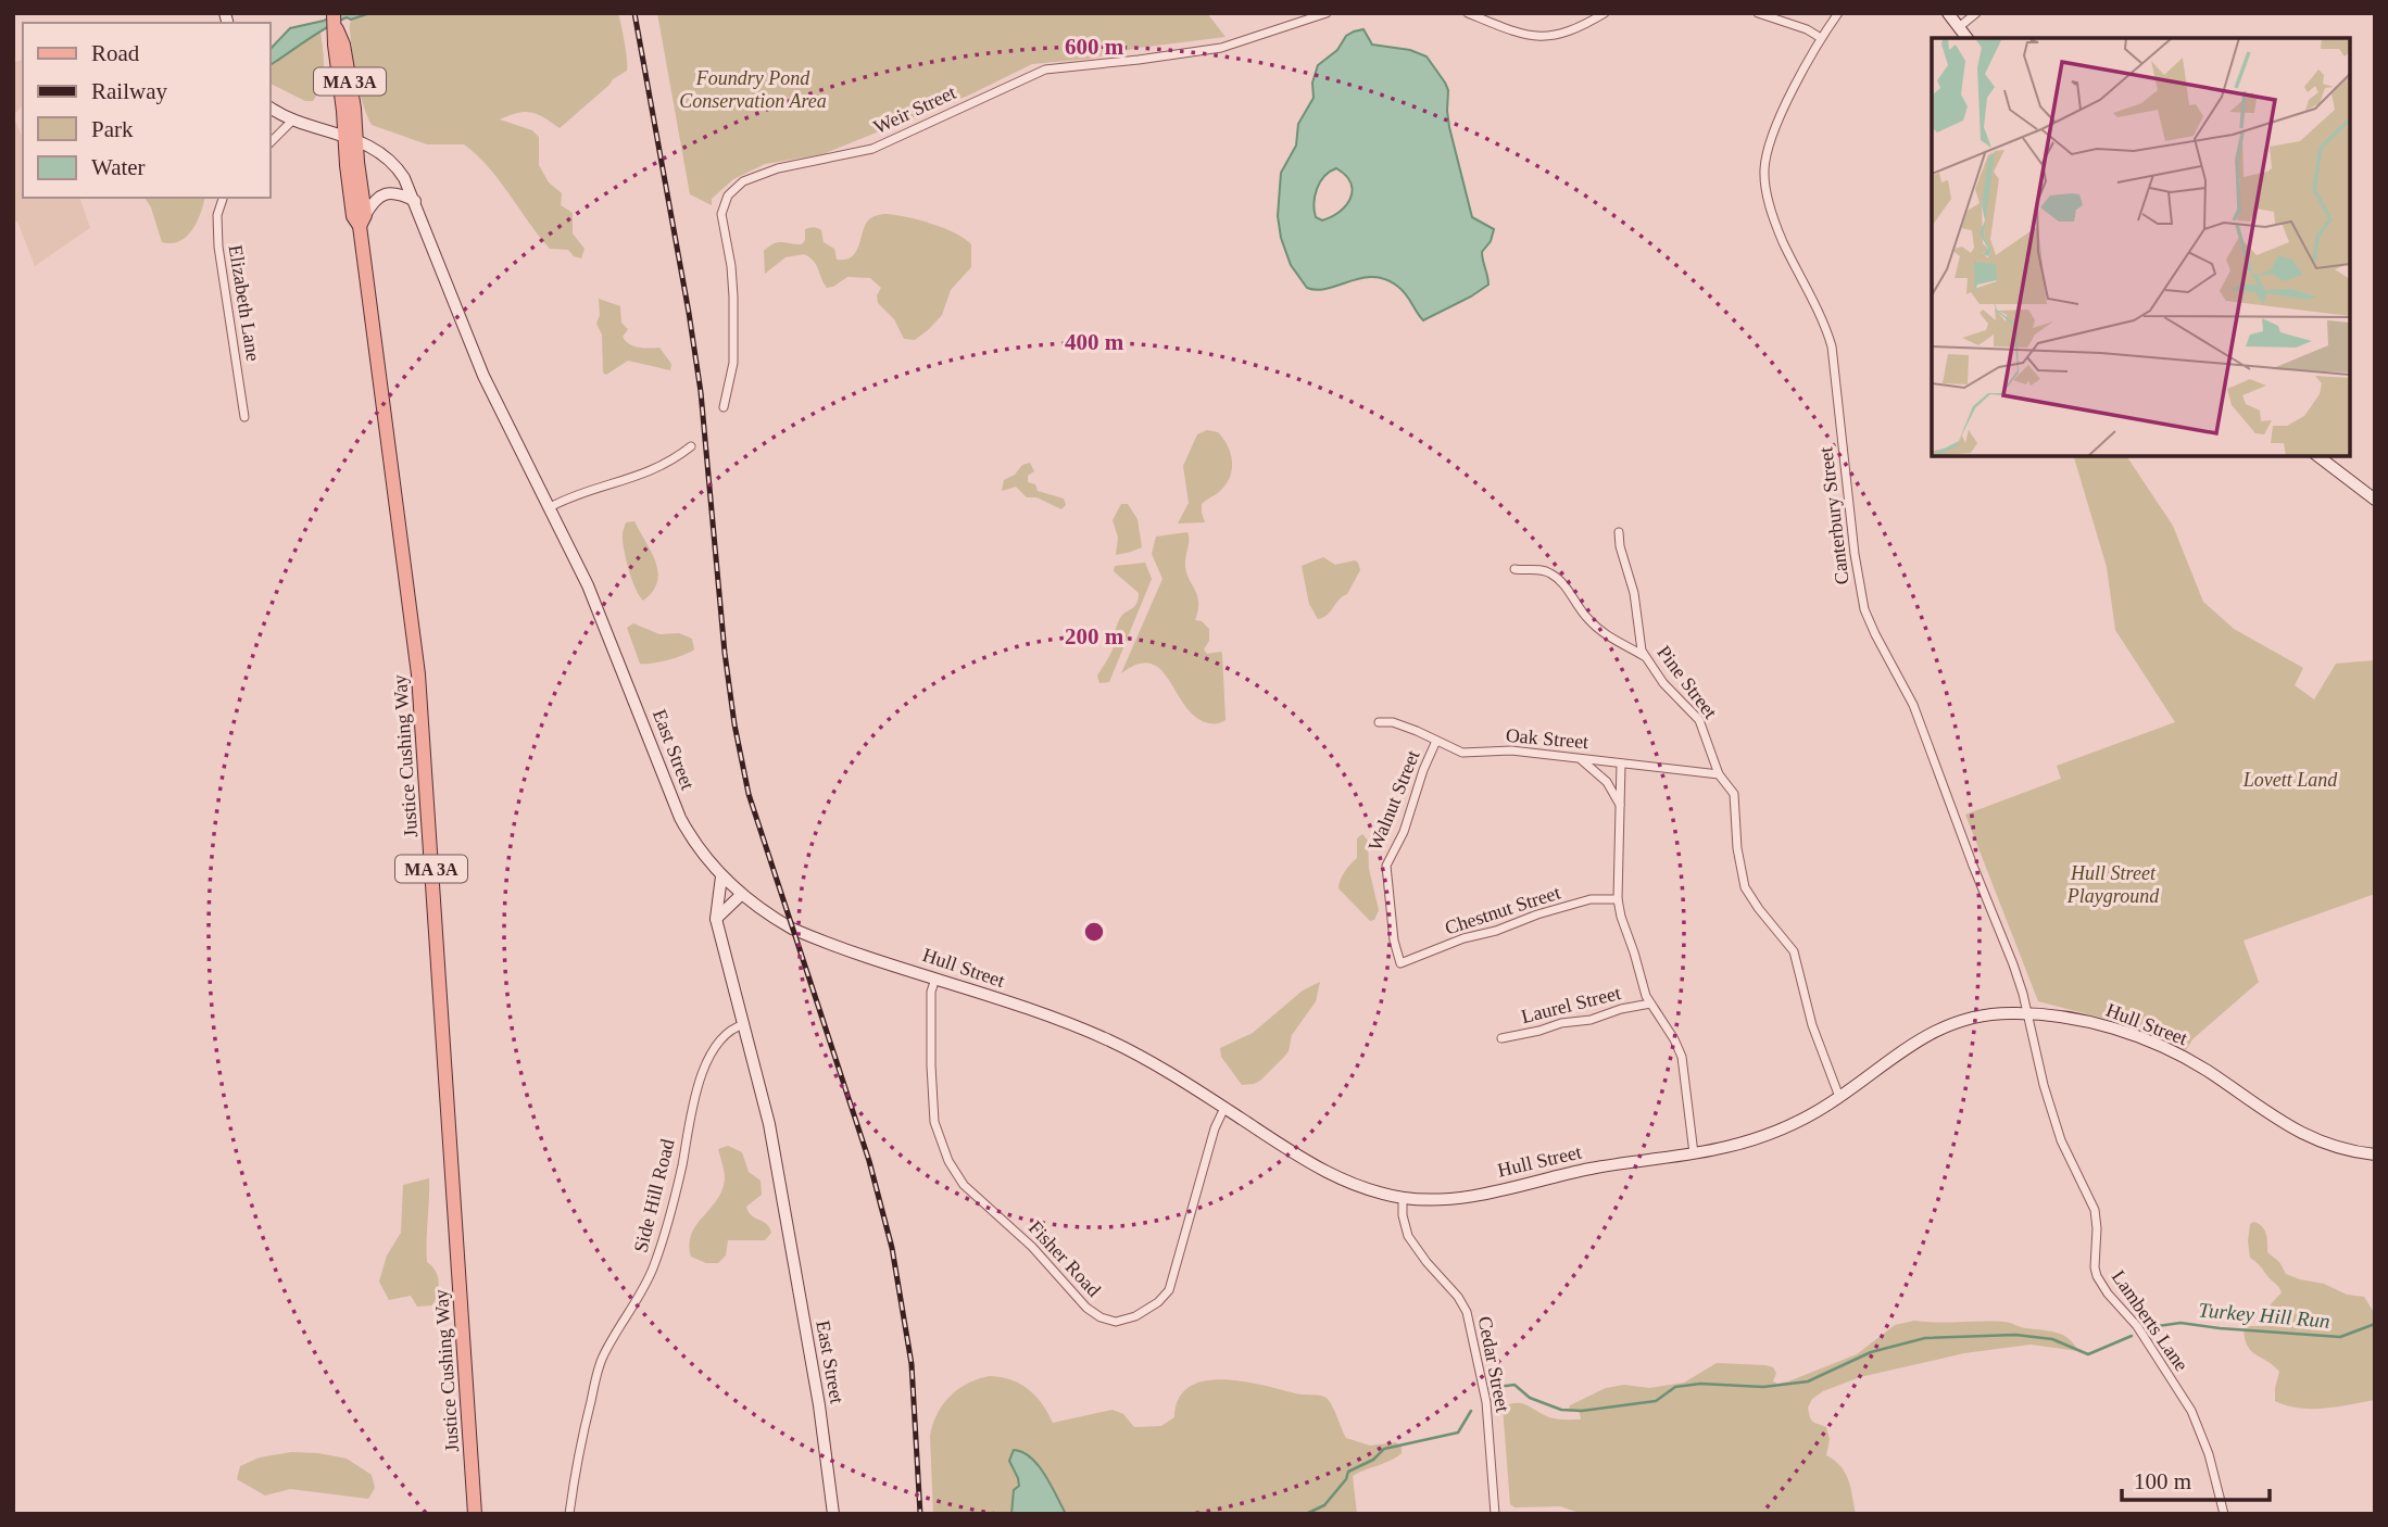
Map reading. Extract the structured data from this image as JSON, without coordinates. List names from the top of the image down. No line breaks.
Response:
{"streets":{"main road":["MA 3A","East Street","Justice Cushing Way","Hull Street"],"street":["Weir Street","Elizabeth Lane","Canterbury Street","Pine Street","Oak Street","Walnut Street","Chestnut Street","Laurel Street","Side Hill Road","Fisher Road","Lamberts Lane","Cedar Street"]},"crossings":[["Canterbury Street","Hull Street"],["Canterbury Street","Lamberts Lane"],["Pine Street","Oak Street"],["Pine Street","Hull Street"],["Oak Street","Walnut Street"],["East Street","Justice Cushing Way"],["East Street","Hull Street"],["East Street","Side Hill Road"],["Walnut Street","Chestnut Street"],["Hull Street","Fisher Road"],["Hull Street","Lamberts Lane"],["Hull Street","Cedar Street"]],"water":["Turkey Hill Run"],"parks":["Foundry Pond Conservation Area","Lovett Land","Hull Street Playground"],"legend":["Road","Railway","Park","Water"],"scale_bar":"100 m","rings":["600 m","400 m","200 m"]}
